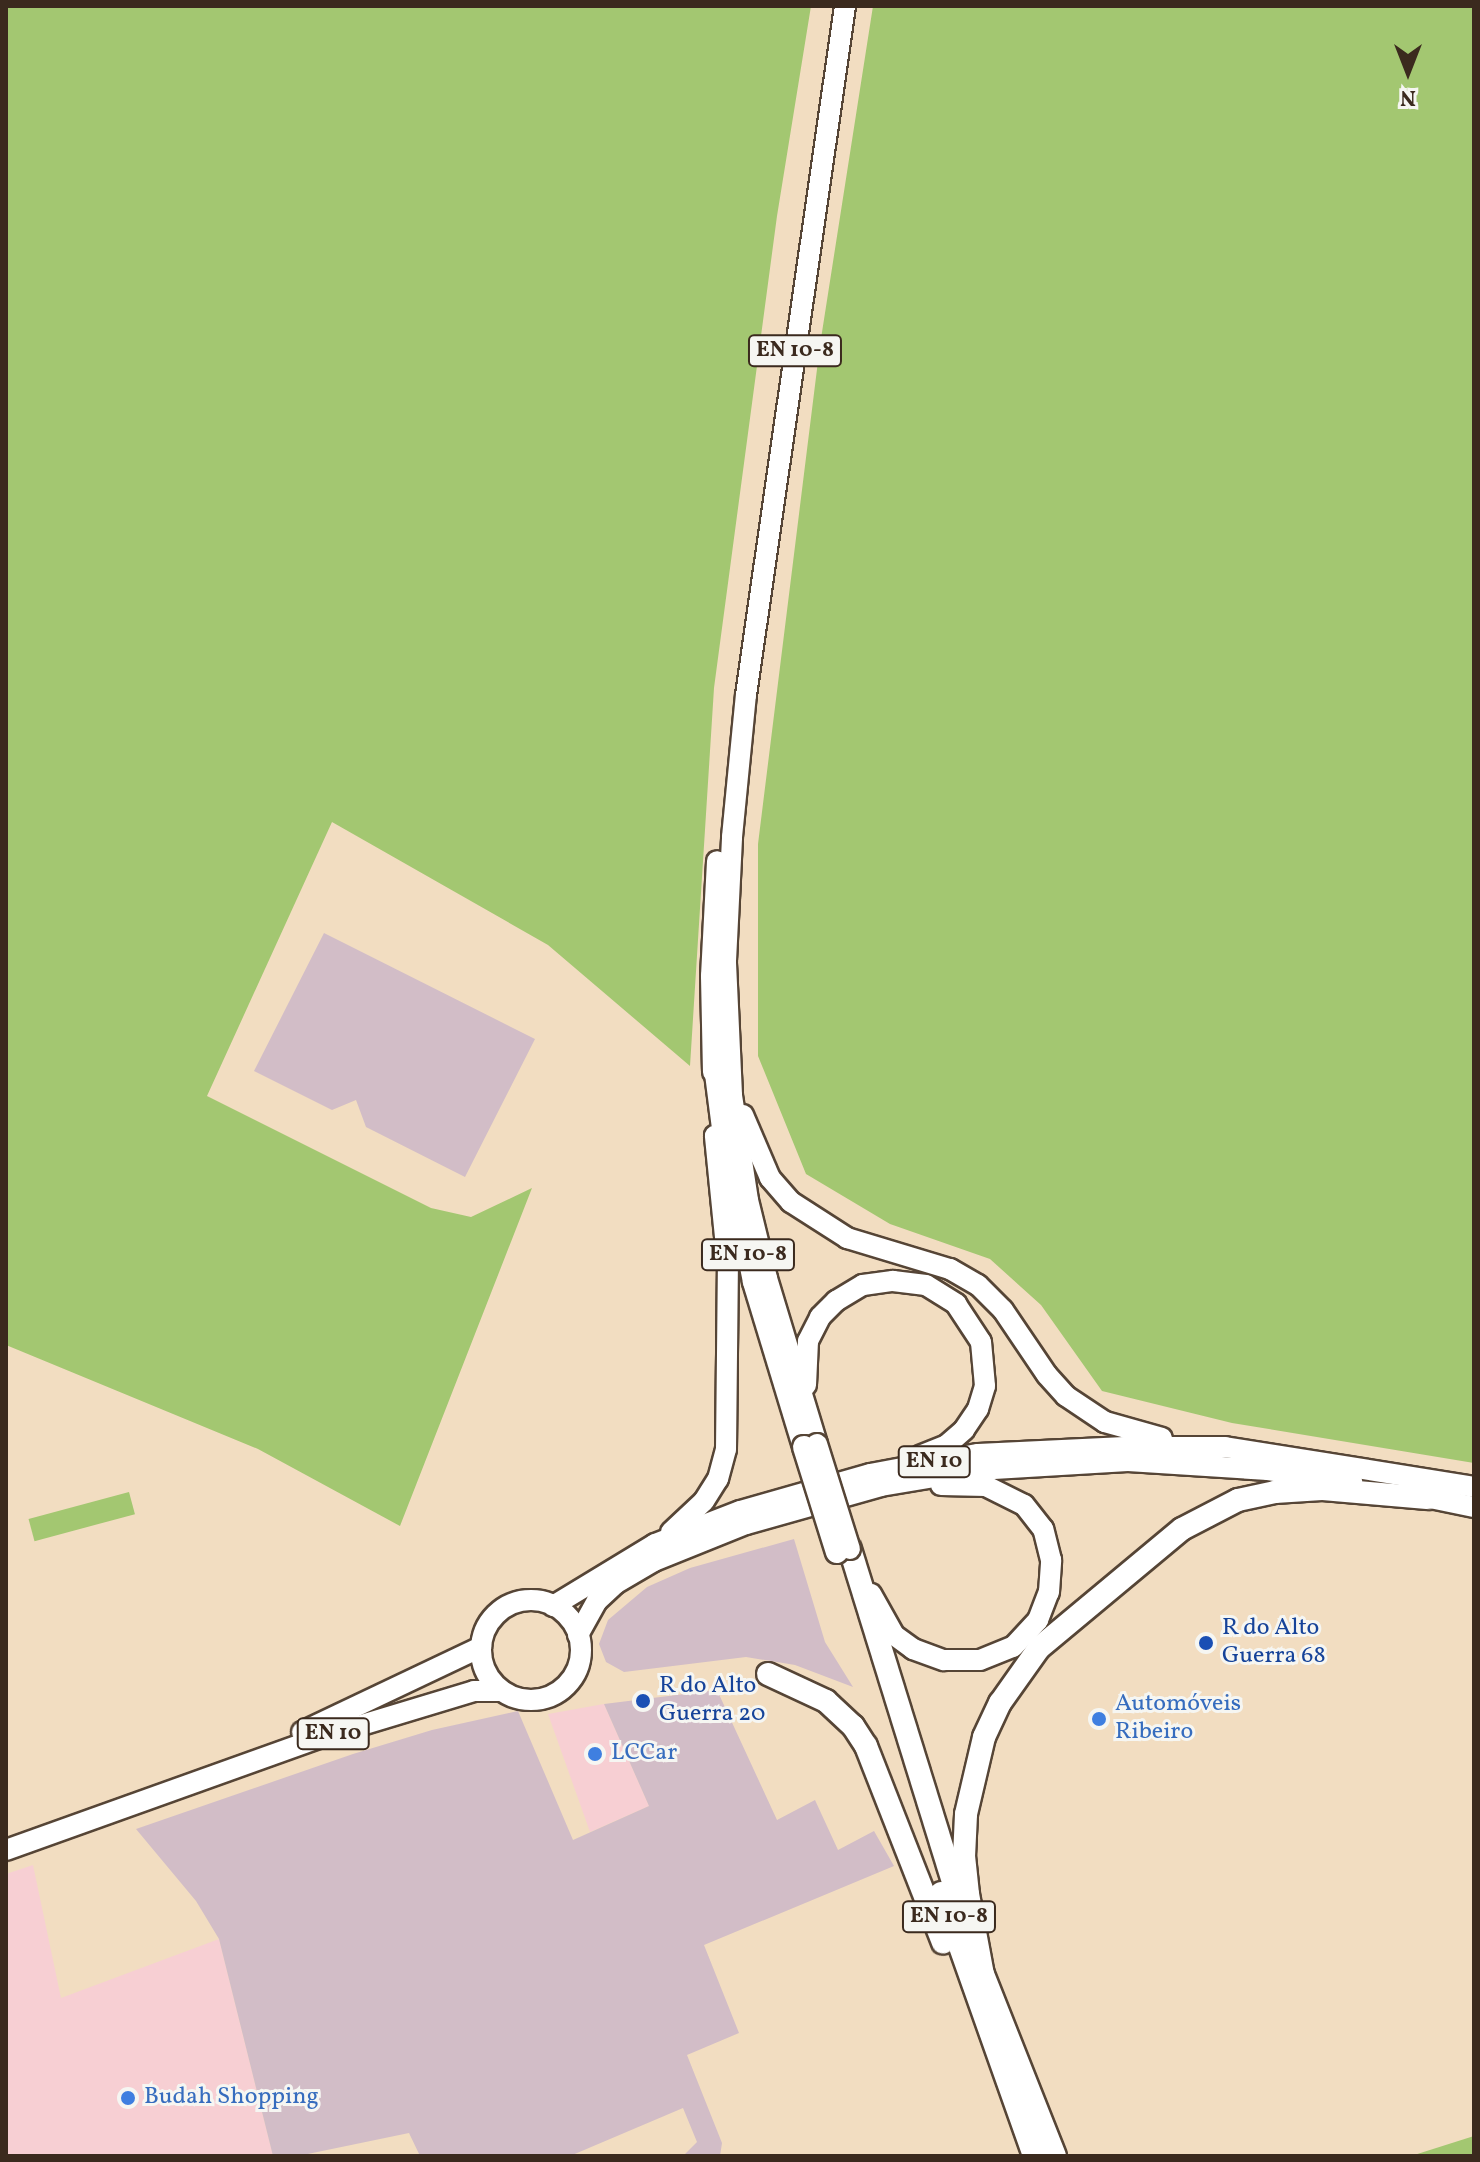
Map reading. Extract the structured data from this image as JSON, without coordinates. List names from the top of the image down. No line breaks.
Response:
{"streets":{"highway":["EN 10-8"],"main road":["EN 10"]},"places":["R do Alto Guerra 68","R do Alto Guerra 20","Automóveis Ribeiro","LCCar","Budah Shopping"],"north":"bottom"}
